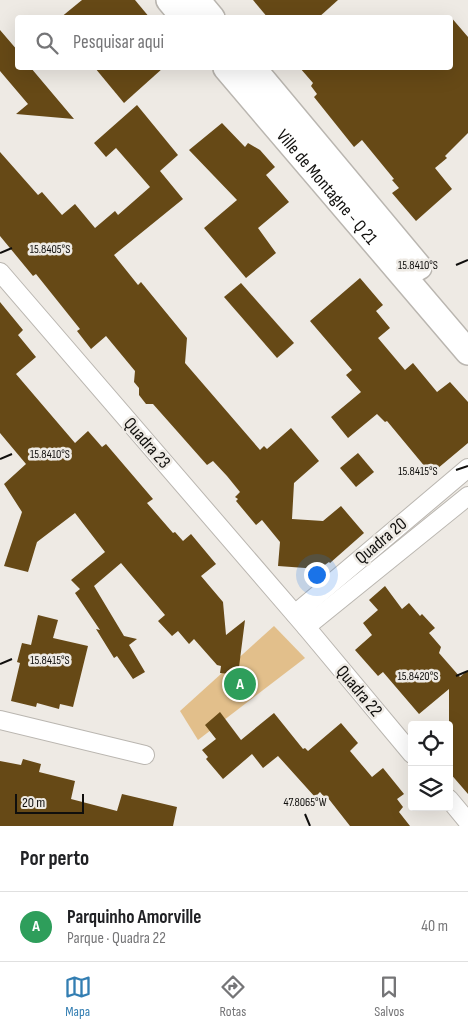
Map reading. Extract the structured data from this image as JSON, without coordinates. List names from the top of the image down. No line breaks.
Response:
{"streets":{"street":["Ville de Montagne - Q 21","Quadra 23","Quadra 20","Quadra 22"]},"crossings":[["Quadra 23","Quadra 20"],["Quadra 23","Quadra 22"],["Quadra 20","Quadra 22"]],"scale_bar":"20 m","page":{"search":"Pesquisar aqui","pins":"A","scale":"20 m","heading":"Por perto","list":[{"mark":"A","name":"Parquinho Amorville","note":"Parque · Quadra 22","value":"40 m"}],"nav":["Mapa","Rotas","Salvos"]},"coordinates":["15.8405°S","15.8410°S","15.8415°S","15.8420°S","47.8065°W"]}
